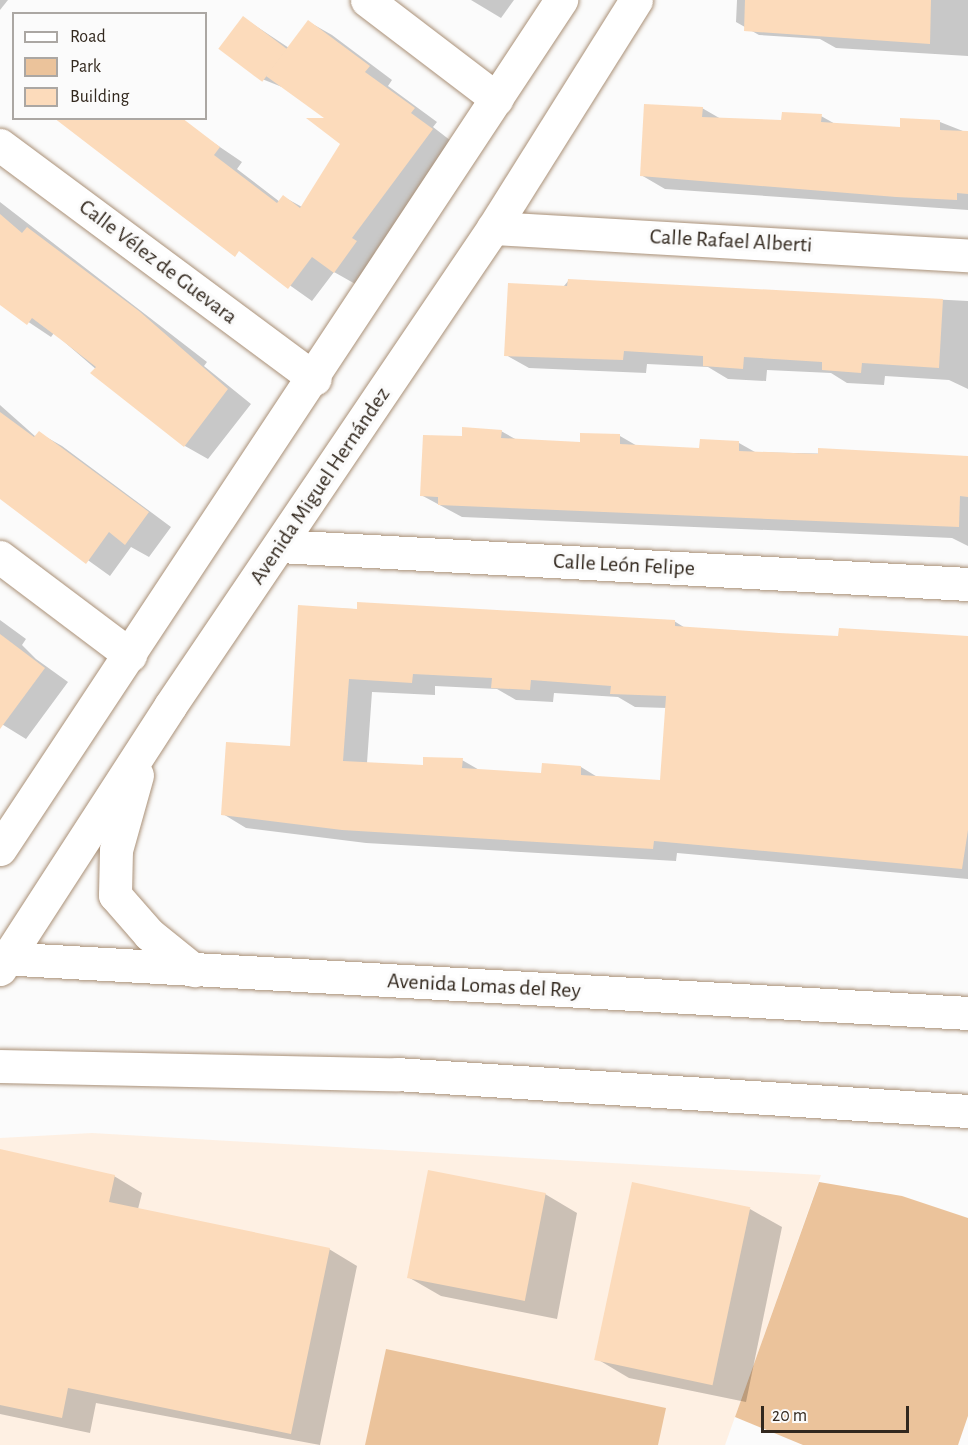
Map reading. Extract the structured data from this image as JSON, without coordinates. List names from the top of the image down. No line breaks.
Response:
{"streets":{"street":["Calle Rafael Alberti","Calle Vélez de Guevara","Avenida Miguel Hernández","Calle León Felipe","Avenida Lomas del Rey"]},"crossings":[["Calle Rafael Alberti","Avenida Miguel Hernández"],["Avenida Miguel Hernández","Calle León Felipe"],["Avenida Miguel Hernández","Avenida Lomas del Rey"]],"legend":["Road","Park","Building"],"scale_bar":"20 m"}
